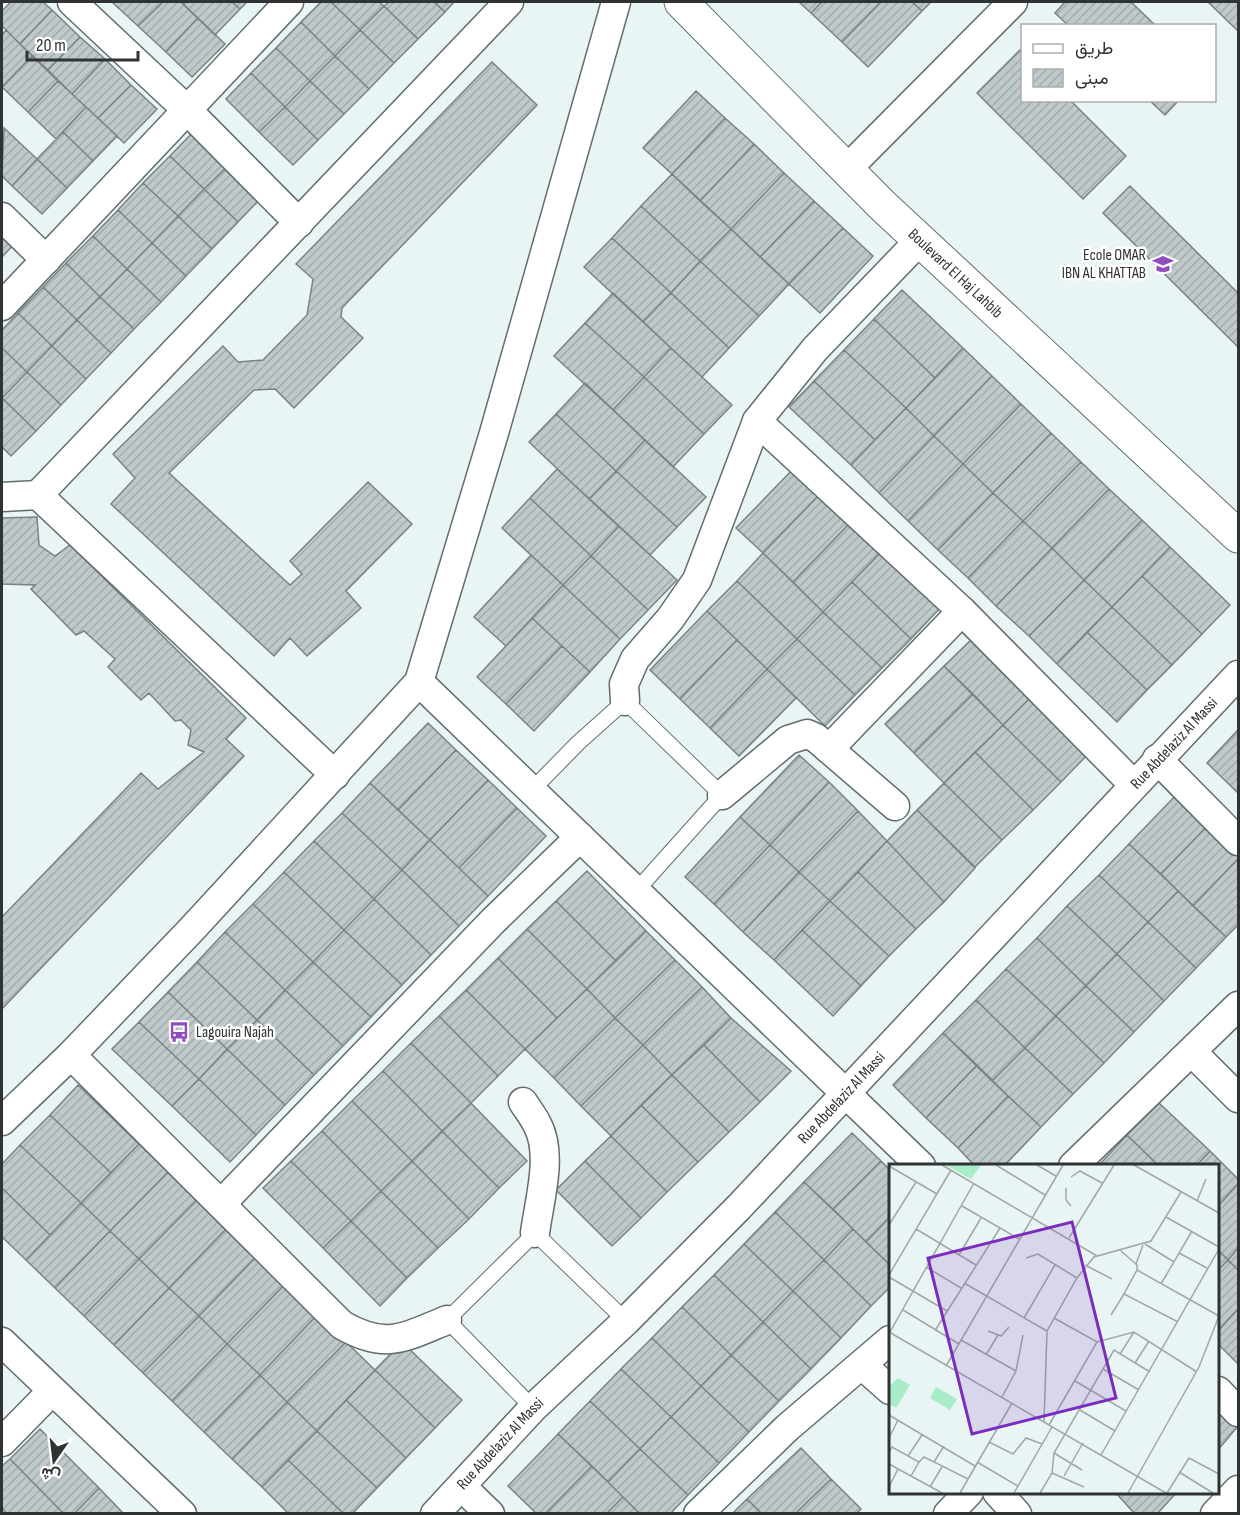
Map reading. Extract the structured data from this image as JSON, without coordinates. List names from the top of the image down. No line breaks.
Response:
{"streets":{"street":["Boulevard El Haj Lahbib","Rue Abdelaziz Al Massi"]},"places":{"school or university":["Ecole OMAR IBN AL KHATTAB"],"bus stop":["Lagouira Najah"]},"legend":["طريق","مبنى"],"scale_bar":"20 m","north":"bottom"}
